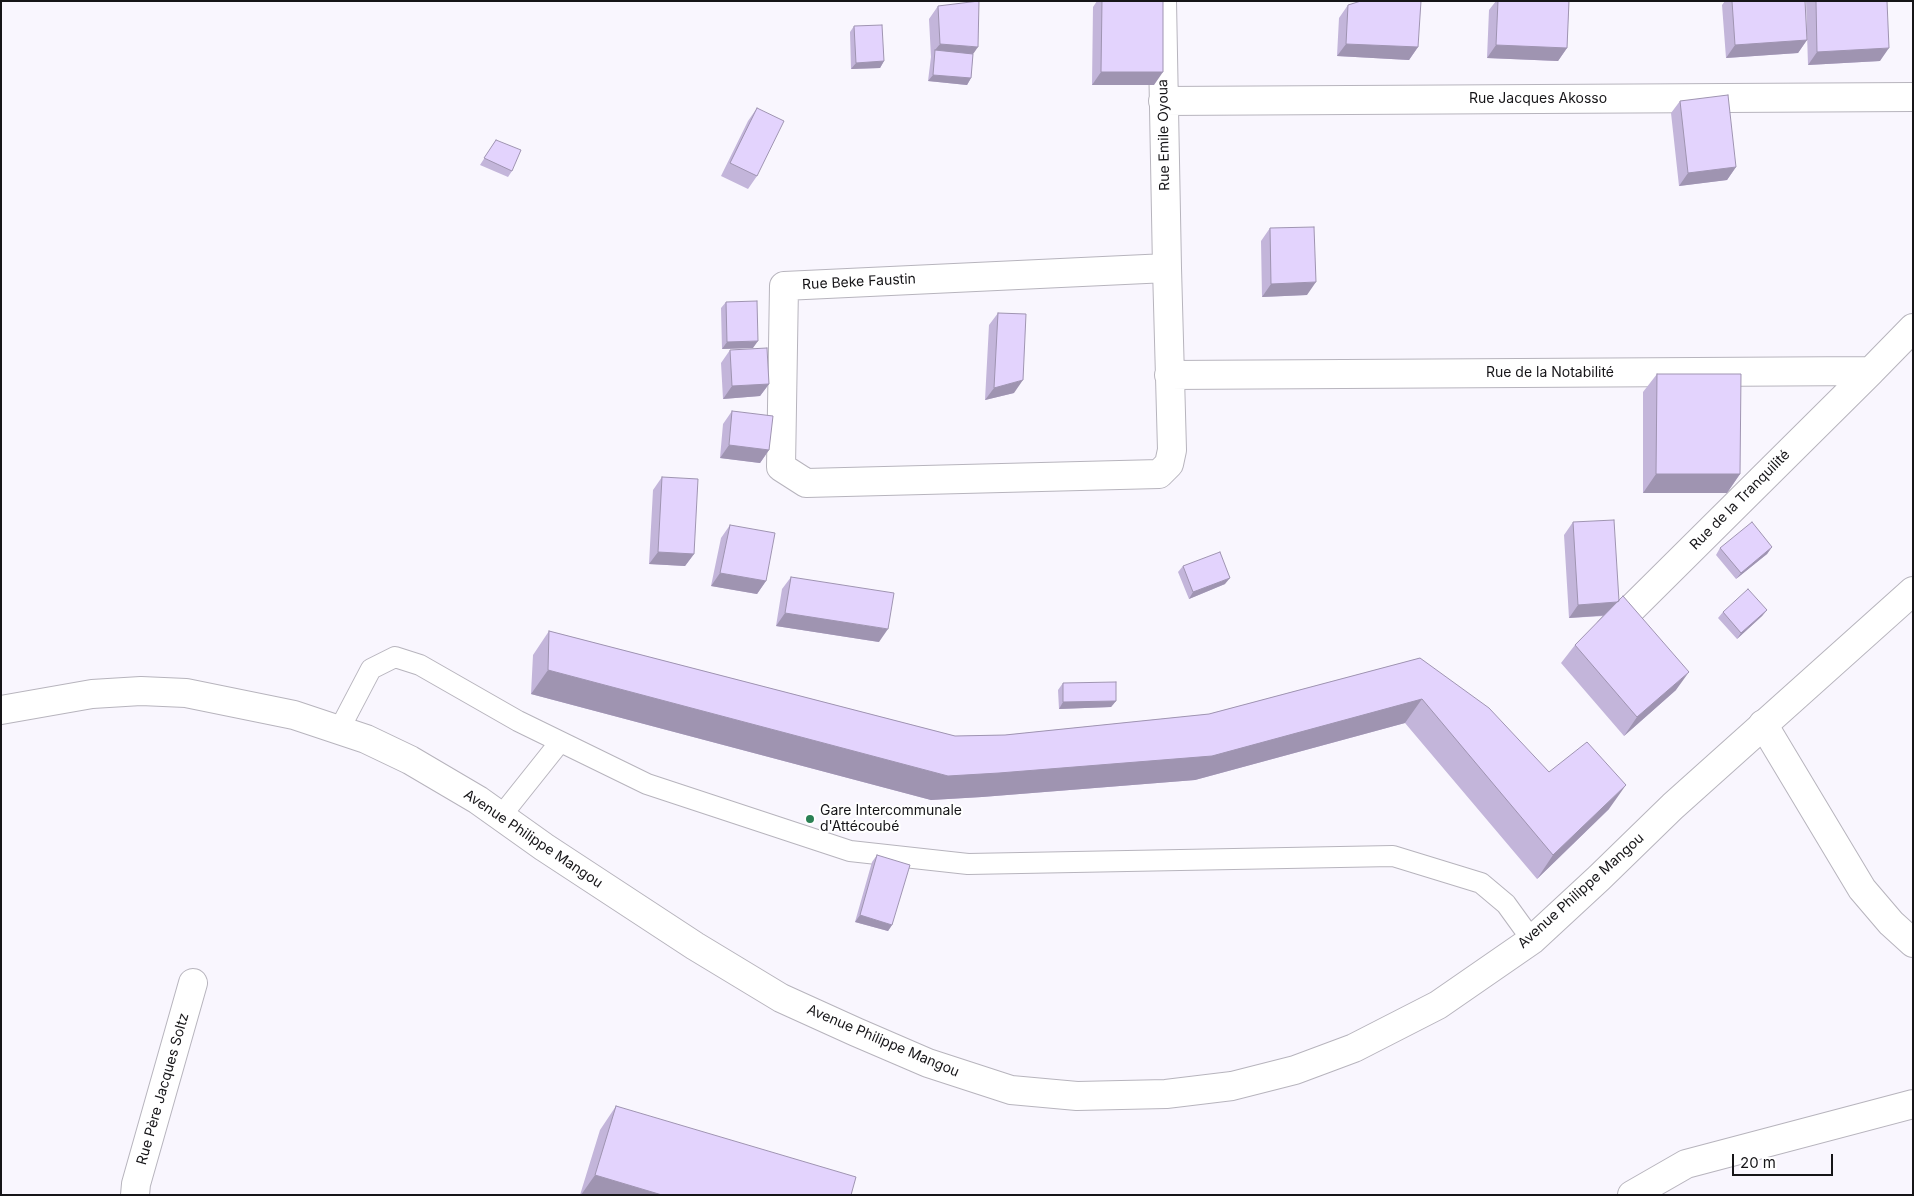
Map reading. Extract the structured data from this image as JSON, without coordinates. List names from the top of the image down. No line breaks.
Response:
{"streets":{"street":["Rue Jacques Akosso","Rue Emile Oyoua","Rue Beke Faustin","Rue de la Notabilité","Rue de la Tranquilité","Avenue Philippe Mangou","Rue Père Jacques Soltz"]},"crossings":[["Rue Jacques Akosso","Rue Emile Oyoua"],["Rue Emile Oyoua","Rue Beke Faustin"],["Rue Beke Faustin","Rue de la Notabilité"],["Rue de la Notabilité","Rue de la Tranquilité"]],"places":["Gare Intercommunale d'Attécoubé"],"scale_bar":"20 m"}
